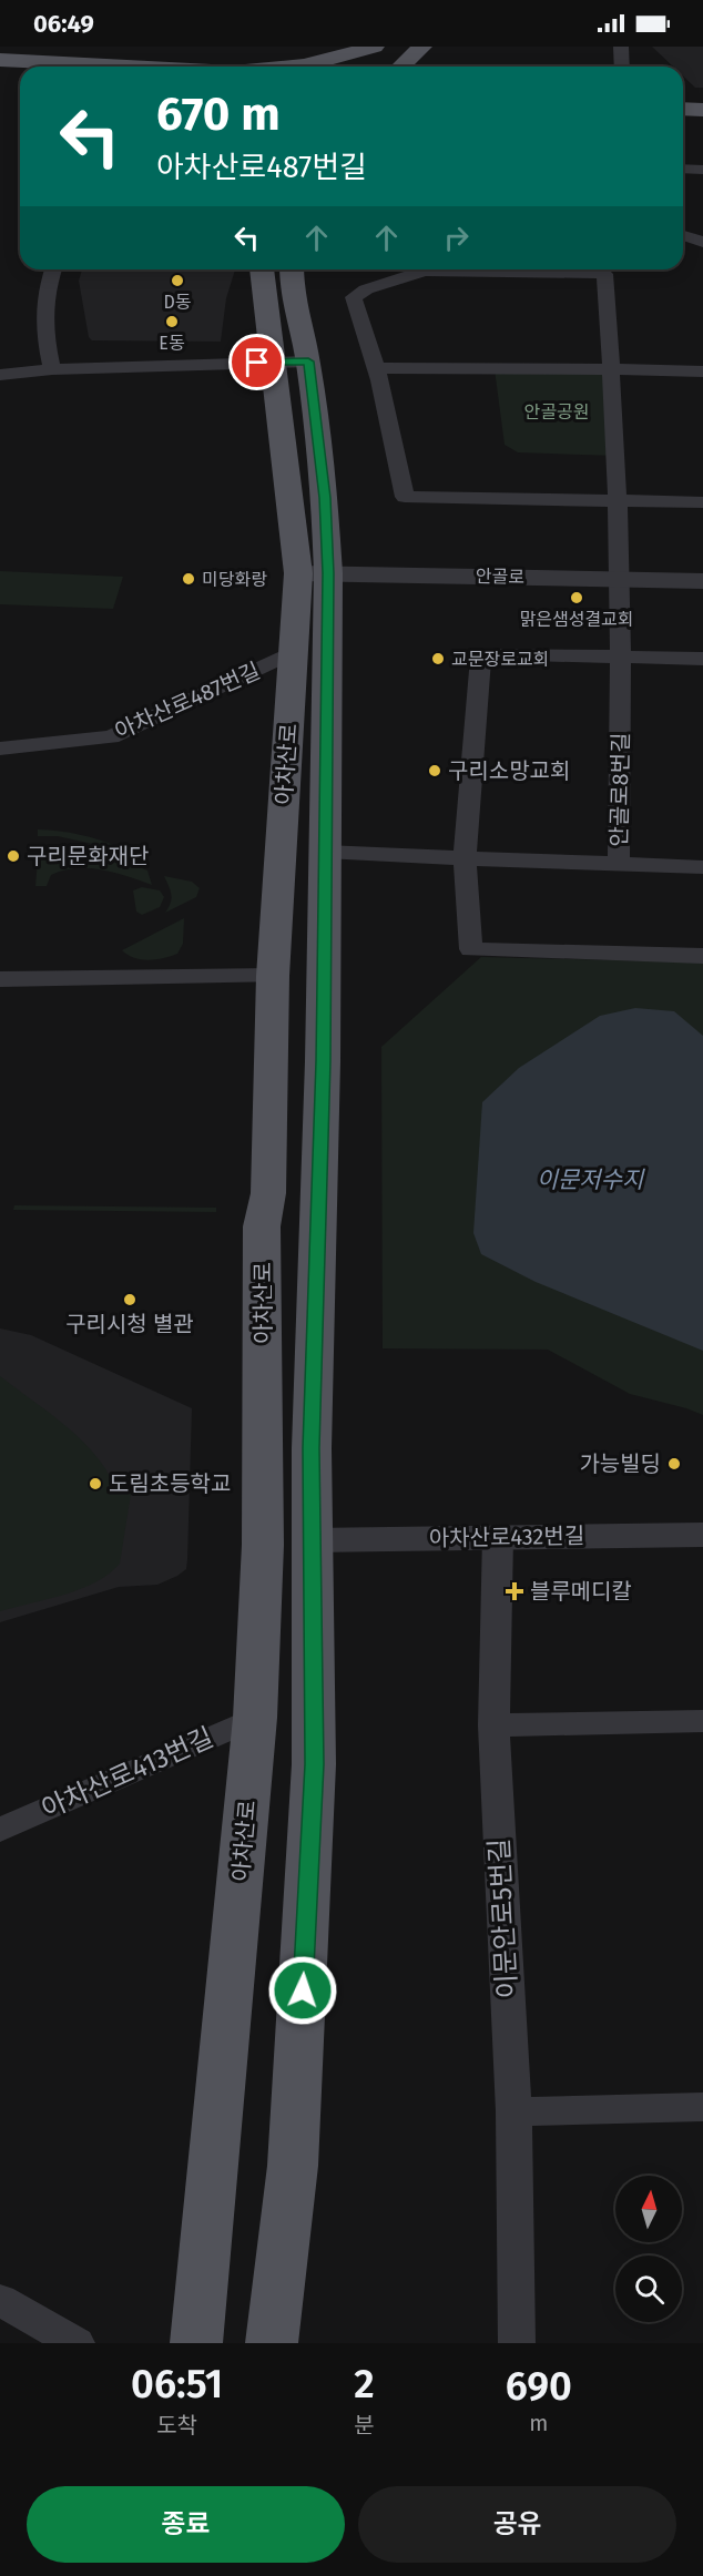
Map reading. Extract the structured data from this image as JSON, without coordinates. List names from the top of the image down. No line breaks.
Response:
{"streets":{"main road":["아차산로"],"street":["안골로","아차산로487번길","안골로8번길","아차산로432번길","아차산로413번길","이문안로5번길"]},"crossings":[["안골로","아차산로"],["안골로","안골로8번길"],["아차산로487번길","아차산로"],["아차산로","안골로8번길"],["아차산로","아차산로432번길"],["아차산로","아차산로413번길"],["아차산로432번길","이문안로5번길"]],"water":["이문저수지"],"parks":["안골공원"],"places":{"other":["D동","E동","미당화랑","맑은샘성결교회","교문장로교회","구리소망교회","구리문화재단","구리시청 별관","가능빌딩","도림초등학교"],"health":["블루메디칼"]},"north":"top","page":{"status":"06:49","turn":["670 m","아차산로487번길"],"eta":["06:51","도착","2","분","690","m"],"buttons":["종료","공유"]}}
